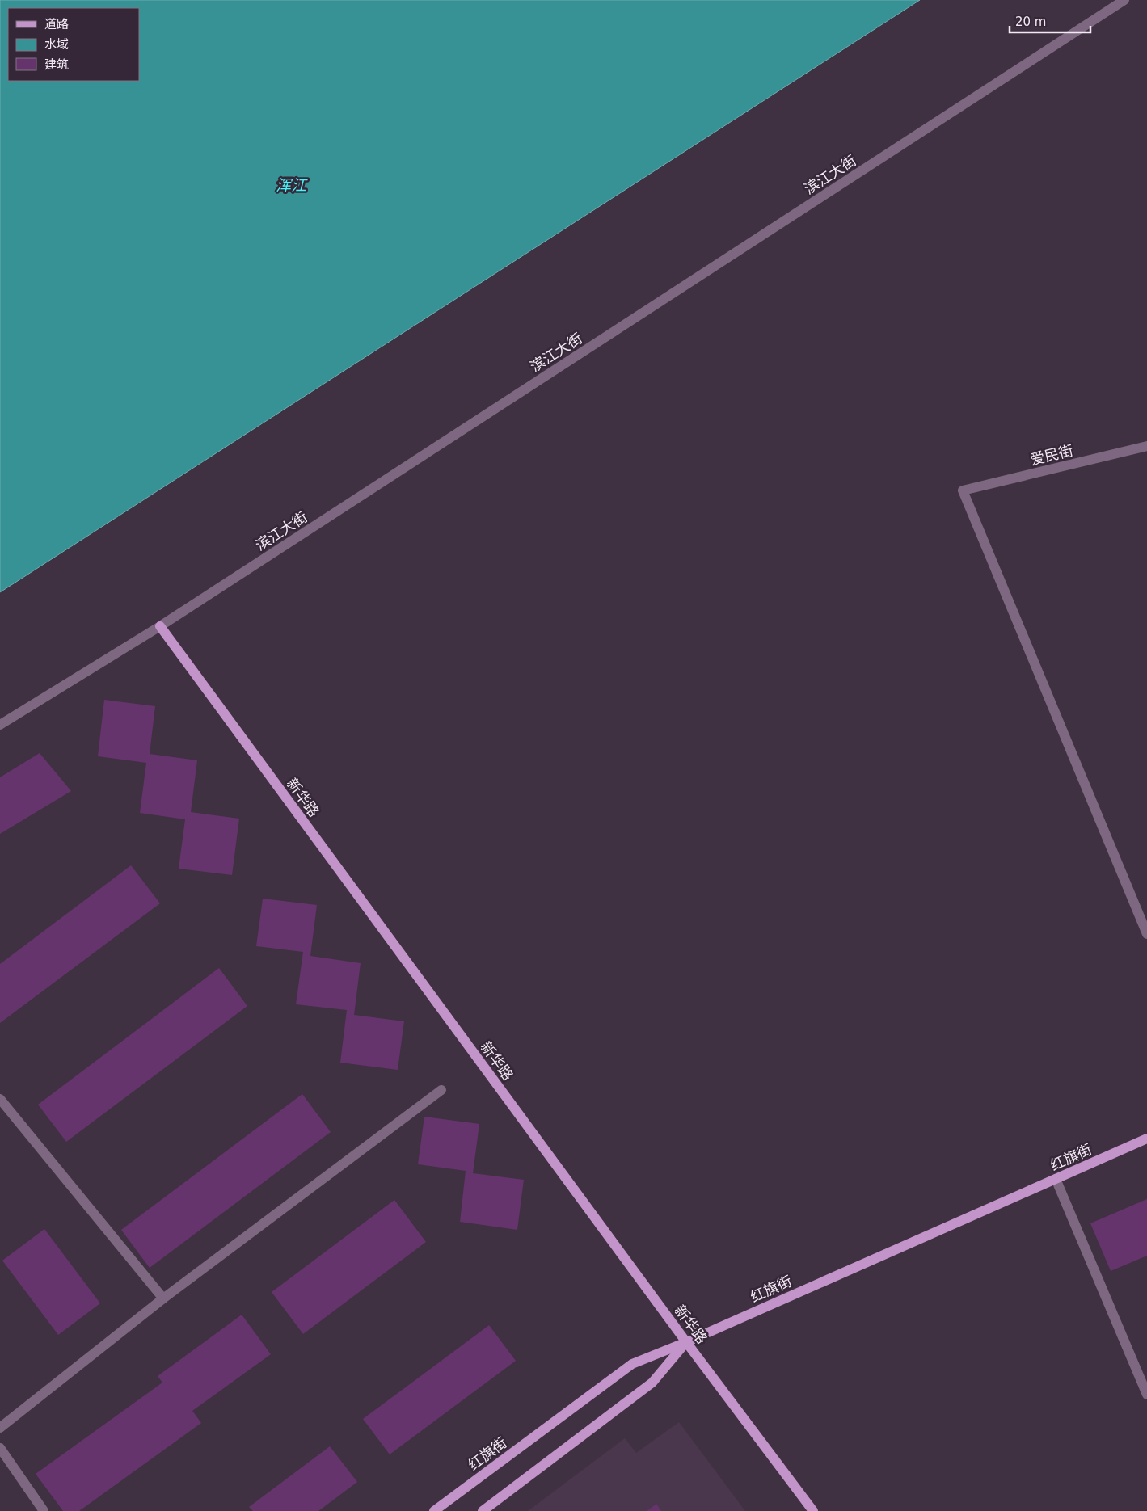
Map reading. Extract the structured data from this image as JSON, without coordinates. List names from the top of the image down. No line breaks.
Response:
{"streets":{"main road":["新华路","红旗街"],"street":["滨江大街","爱民街"]},"crossings":[["滨江大街","新华路"],["新华路","红旗街"]],"water":["浑江"],"legend":["道路","水域","建筑"],"scale_bar":"20 m"}
